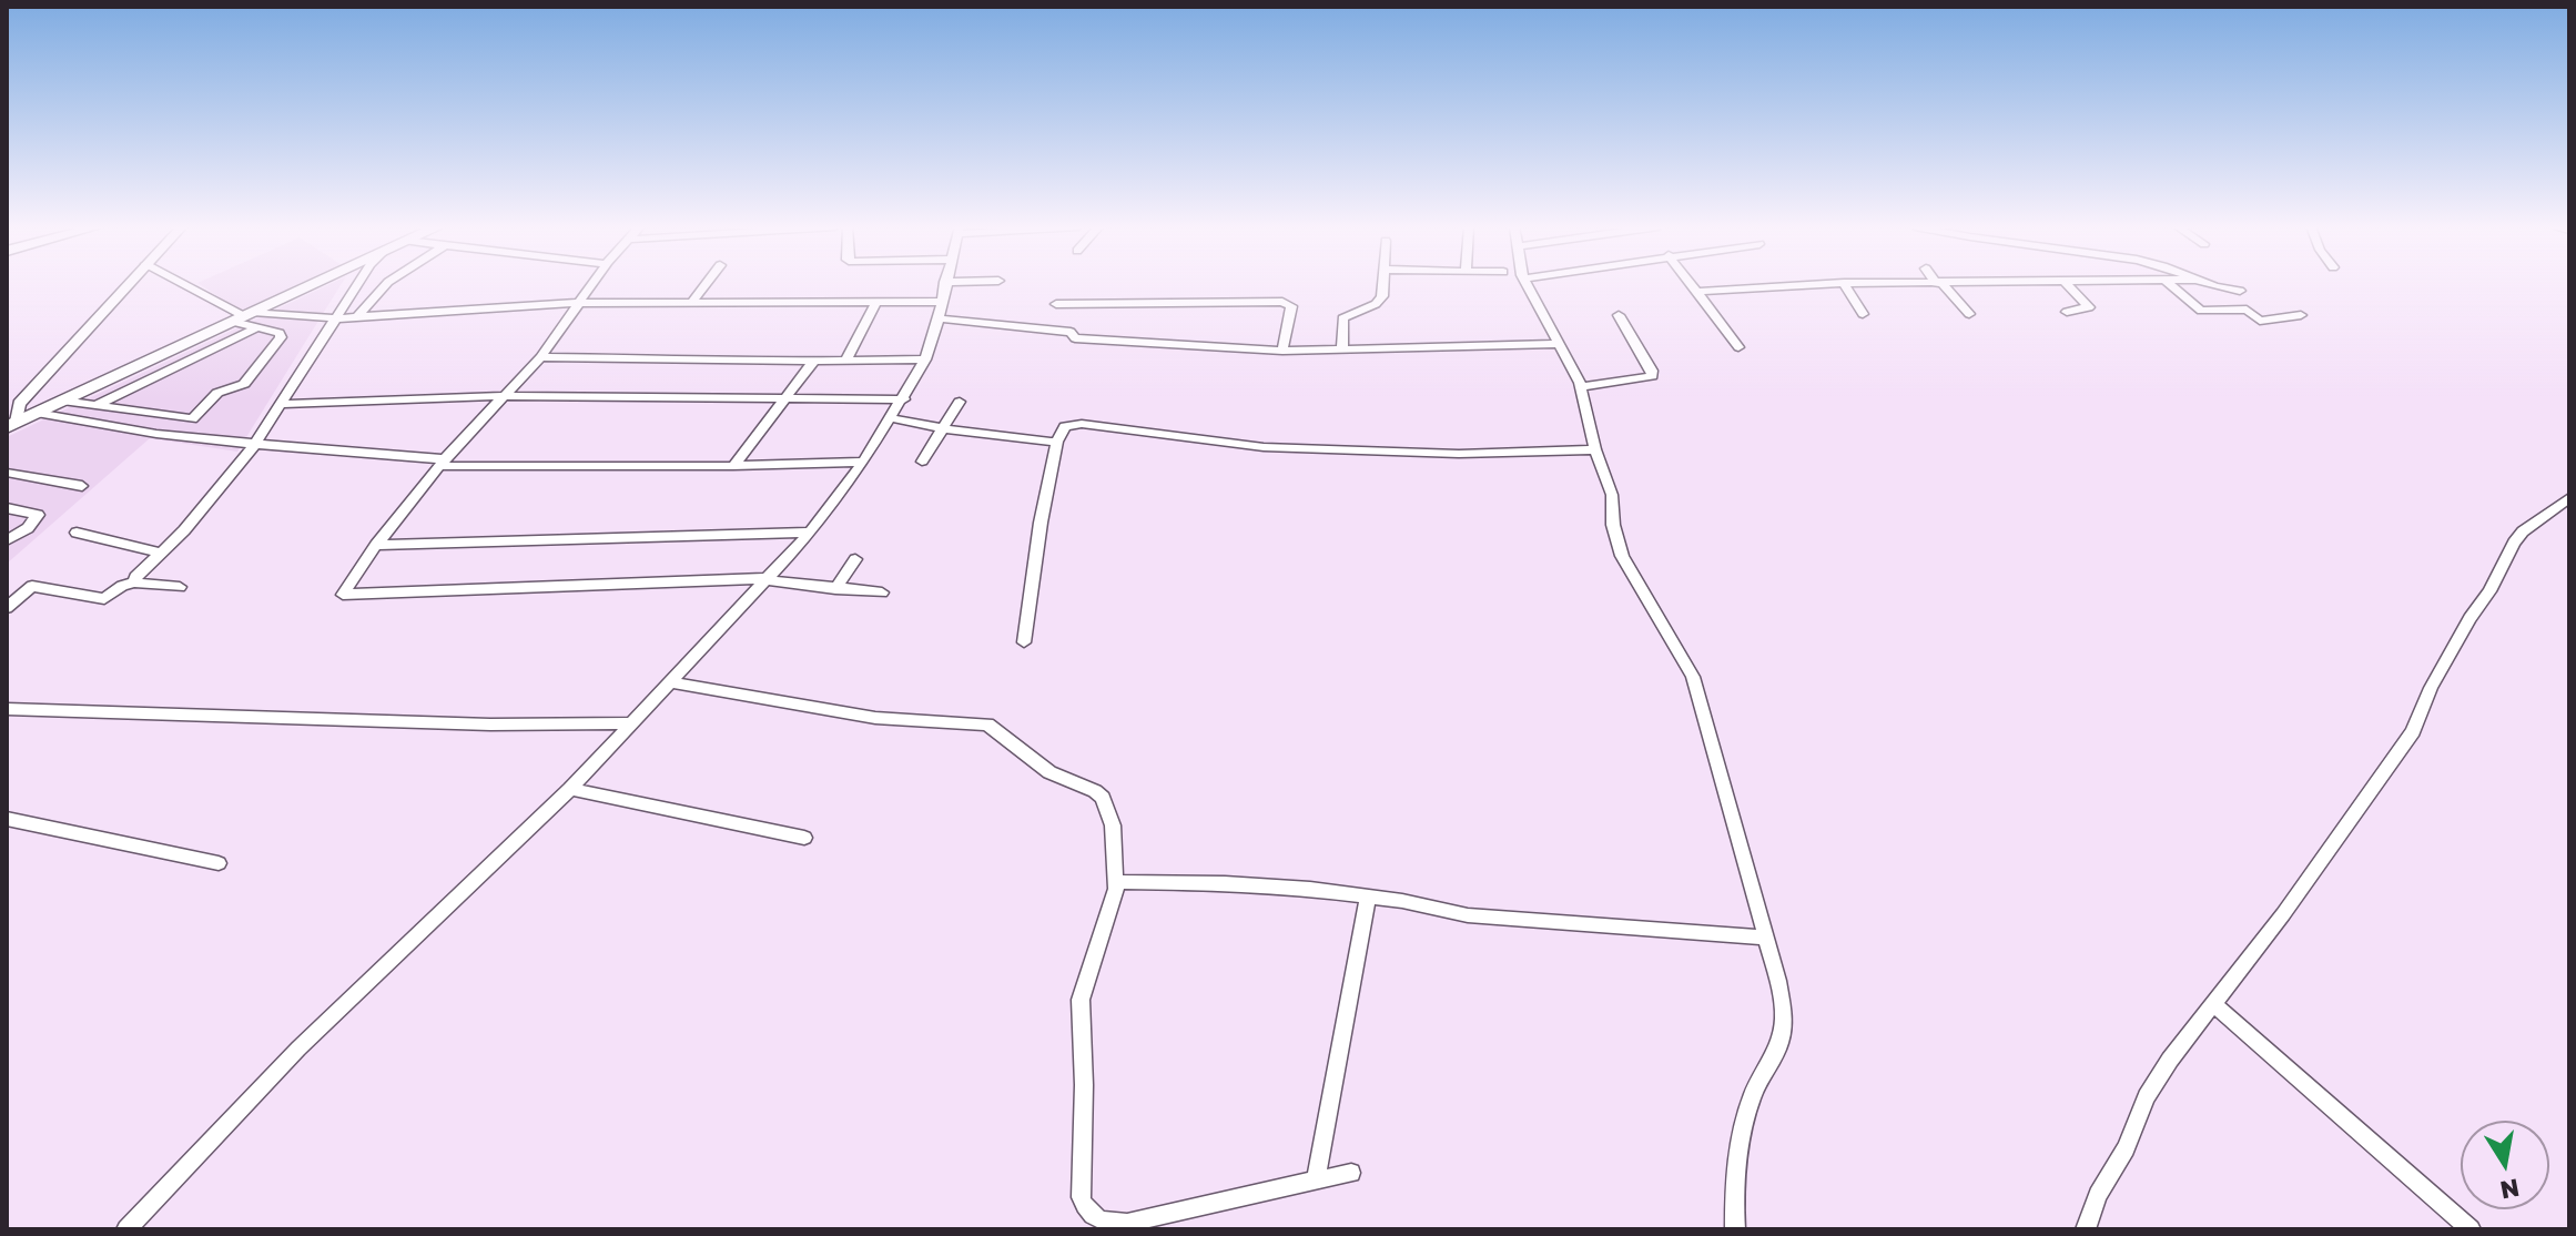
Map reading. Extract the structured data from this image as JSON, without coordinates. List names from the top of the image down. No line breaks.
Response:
{"north":"bottom"}
